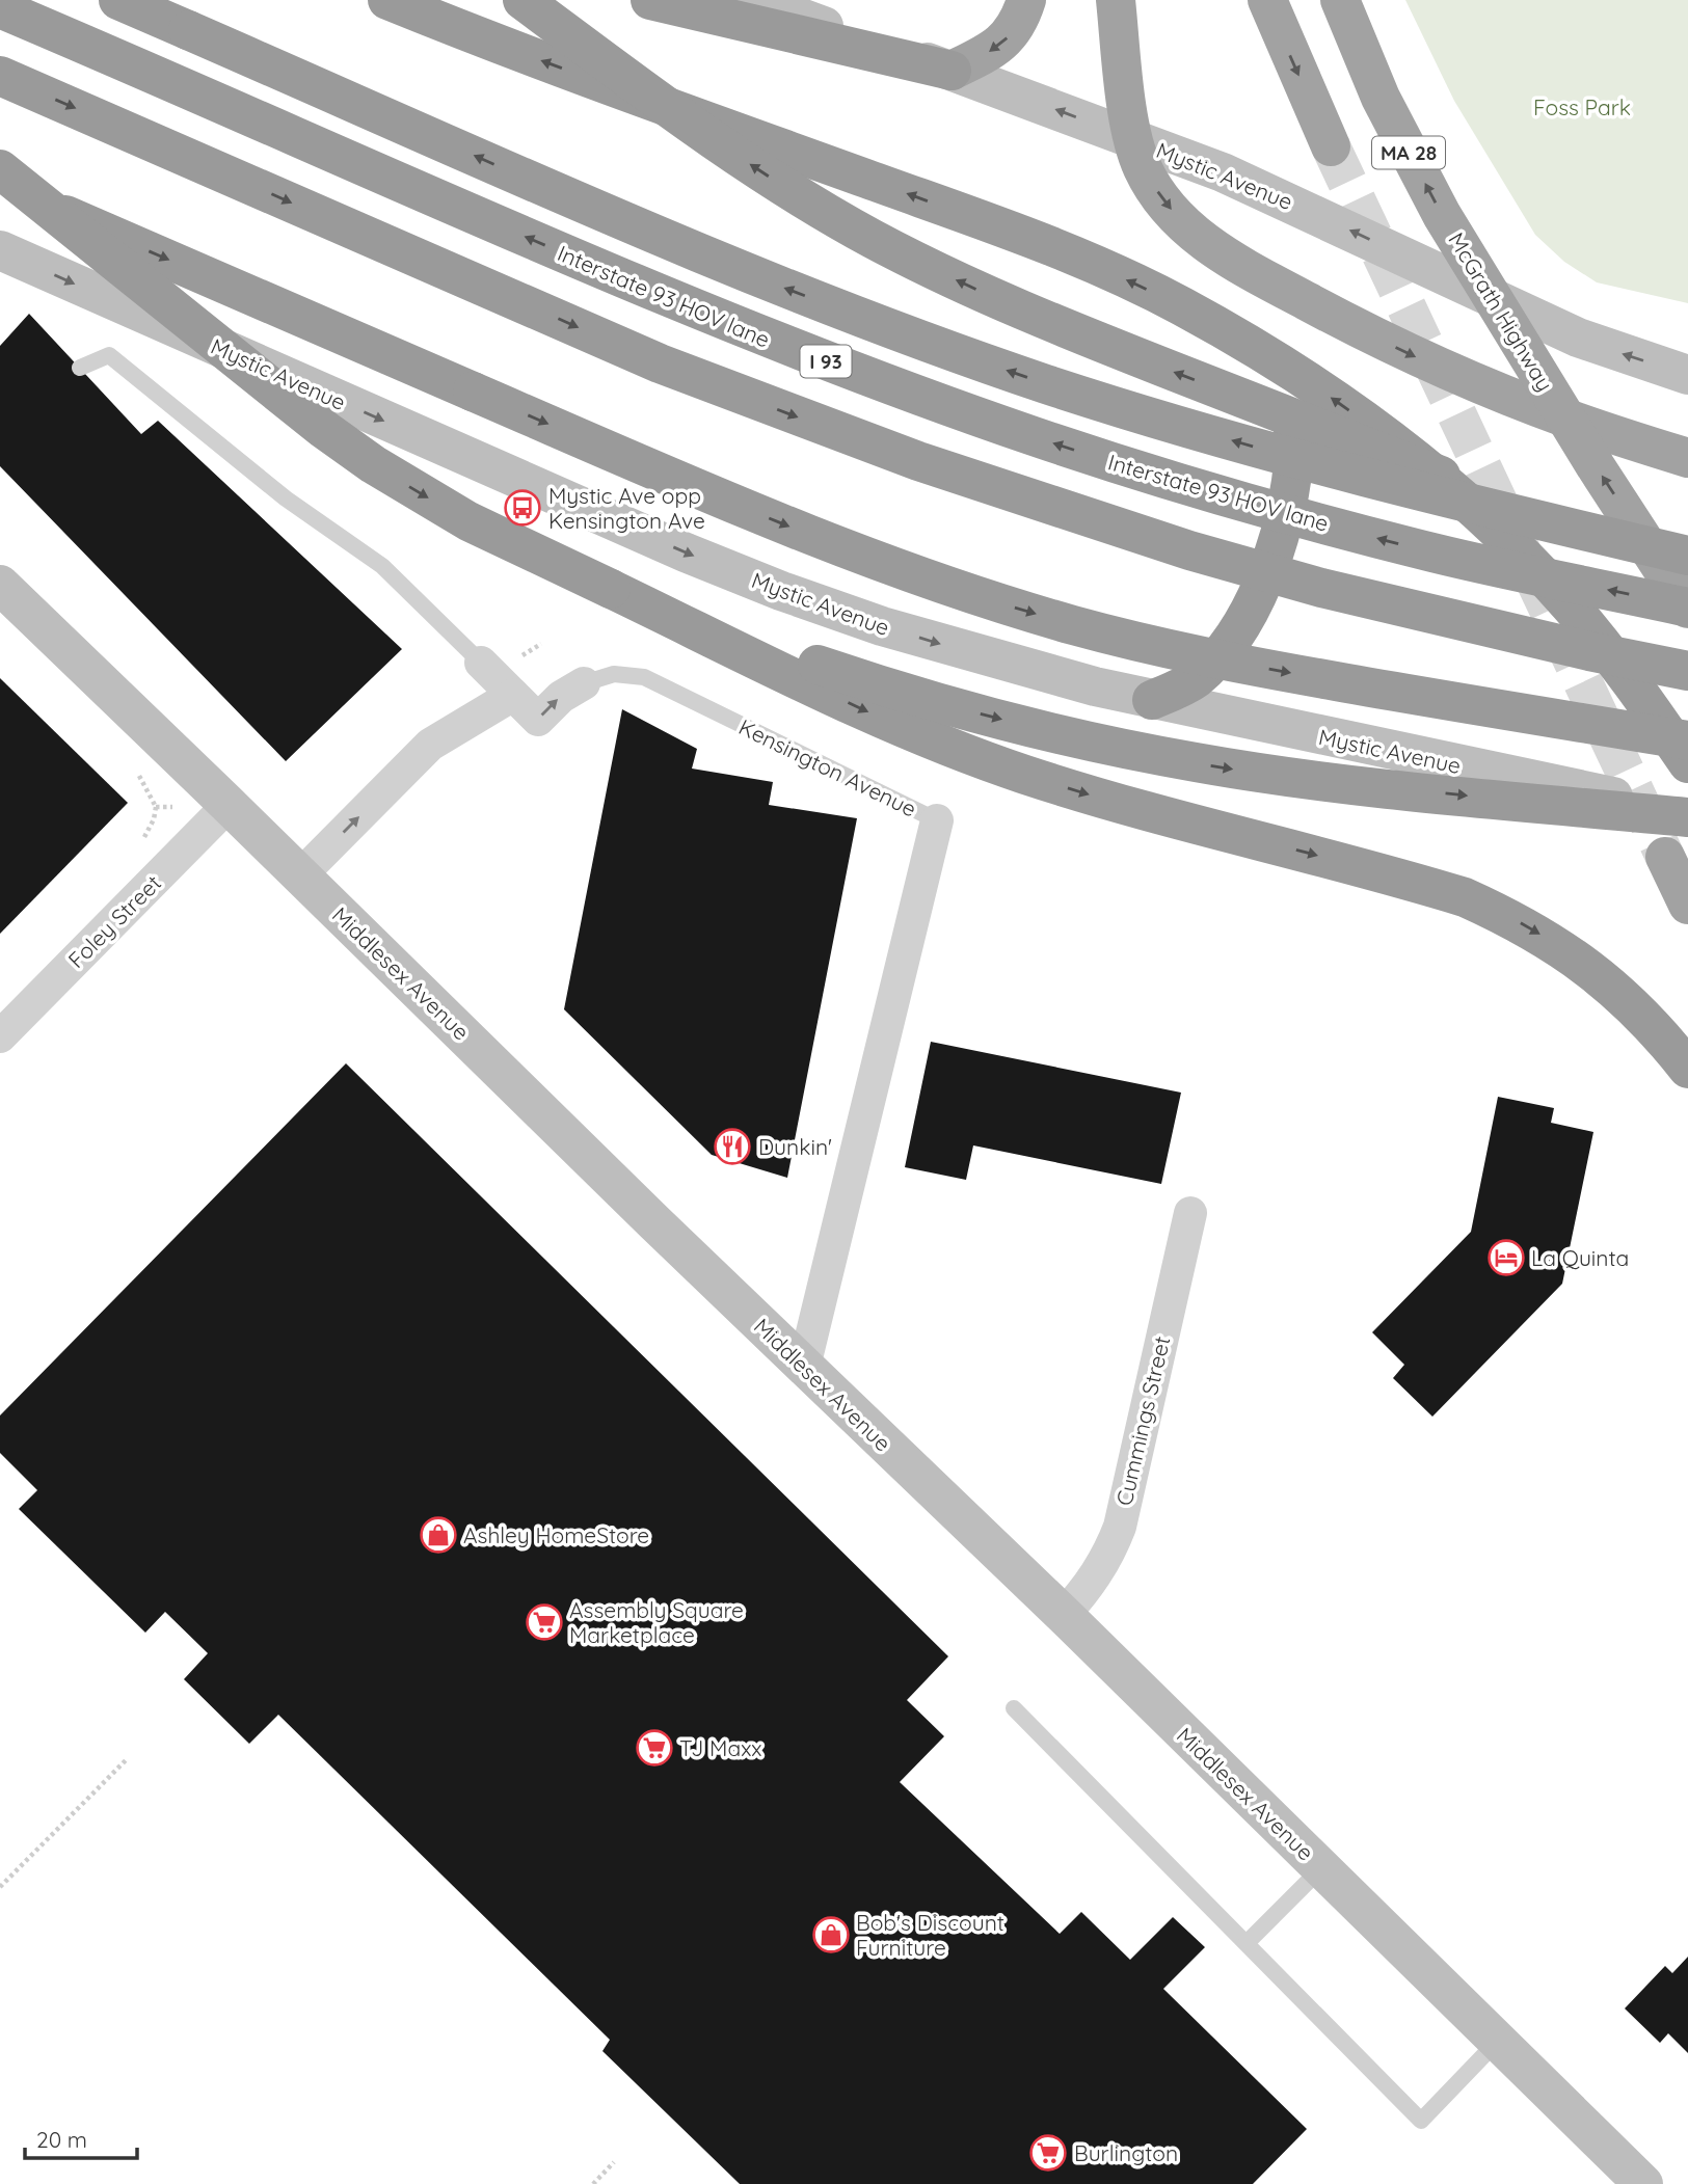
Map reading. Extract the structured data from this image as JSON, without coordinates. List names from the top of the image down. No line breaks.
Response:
{"streets":{"highway":["MA 28","Interstate 93 HOV lane","McGrath Highway","I 93"],"main road":["Mystic Avenue","Middlesex Avenue"],"street":["Kensington Avenue","Foley Street","Cummings Street"]},"crossings":[["Mystic Avenue","McGrath Highway"],["Interstate 93 HOV lane","McGrath Highway"],["Kensington Avenue","Middlesex Avenue"],["Foley Street","Middlesex Avenue"],["Middlesex Avenue","Cummings Street"]],"parks":["Foss Park"],"places":{"bus stop":["Mystic Ave opp Kensington Ave"],"restaurant":["Dunkin'"],"hotel":["La Quinta"],"shop":["Ashley HomeStore","Bob's Discount Furniture"],"supermarket":["Assembly Square Marketplace","TJ Maxx","Burlington"]},"scale_bar":"20 m"}
